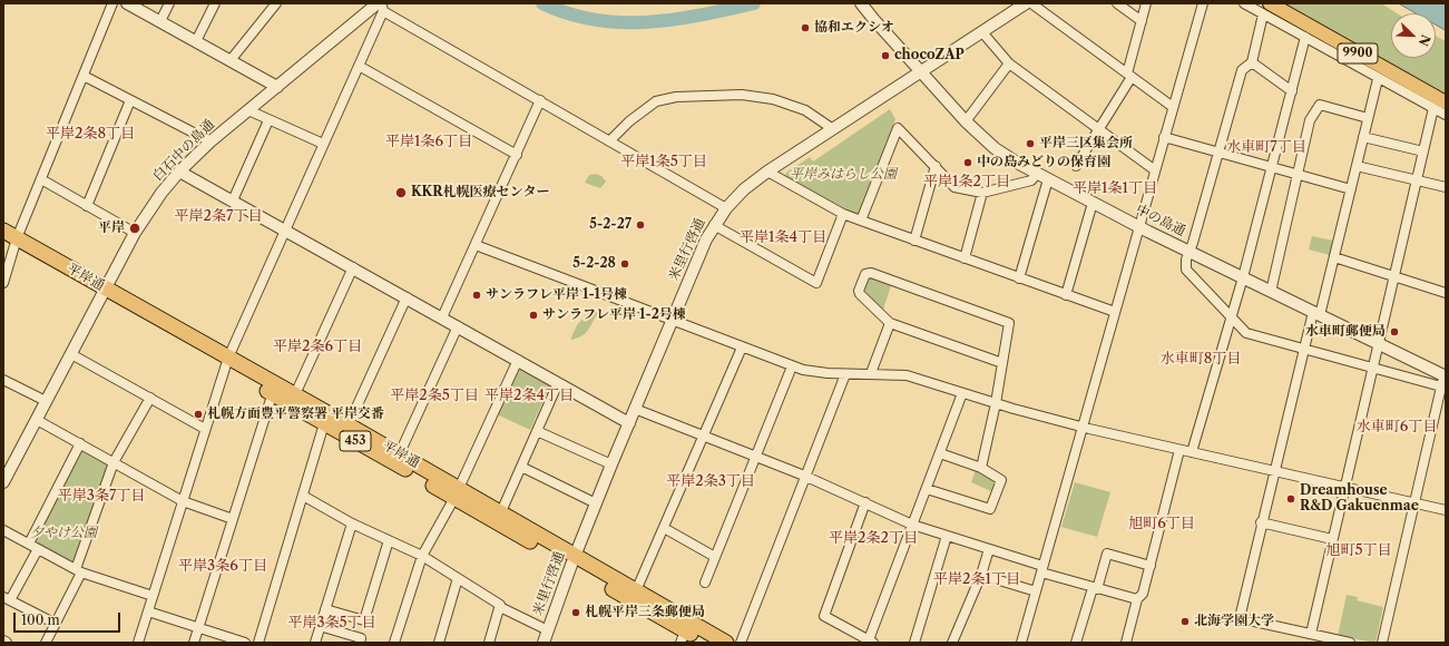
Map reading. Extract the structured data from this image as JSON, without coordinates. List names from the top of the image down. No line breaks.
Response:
{"streets":{"highway":["平岸通","453"],"main road":["9900"],"street":["白石中の島通","中の島通","米里行啓通"]},"crossings":[["白石中の島通","平岸通"],["中の島通","米里行啓通"],["米里行啓通","平岸通"]],"districts":["平岸2条8丁目","平岸1条6丁目","水車町7丁目","平岸1条5丁目","平岸1条2丁目","平岸1条1丁目","平岸2条7丁目","平岸1条4丁目","平岸2条6丁目","水車町8丁目","平岸2条5丁目","平岸2条4丁目","水車町6丁目","平岸2条3丁目","平岸3条7丁目","旭町6丁目","平岸2条2丁目","旭町5丁目","平岸3条6丁目","平岸2条1丁目","平岸3条5丁目"],"parks":["平岸みはらし公園","夕やけ公園"],"places":["協和エクシオ","chocoZAP","平岸三区集会所","中の島みどりの保育園","KKR札幌医療センター","5-2-27","平岸","5-2-28","サンラフレ平岸 1-1号棟","サンラフレ平岸 1-2号棟","水車町郵便局","札幌方面豊平警察署 平岸交番","Dreamhouse R&D Gakuenmae","札幌平岸三条郵便局","北海学園大学"],"scale_bar":"100 m","north":"bottom right"}
